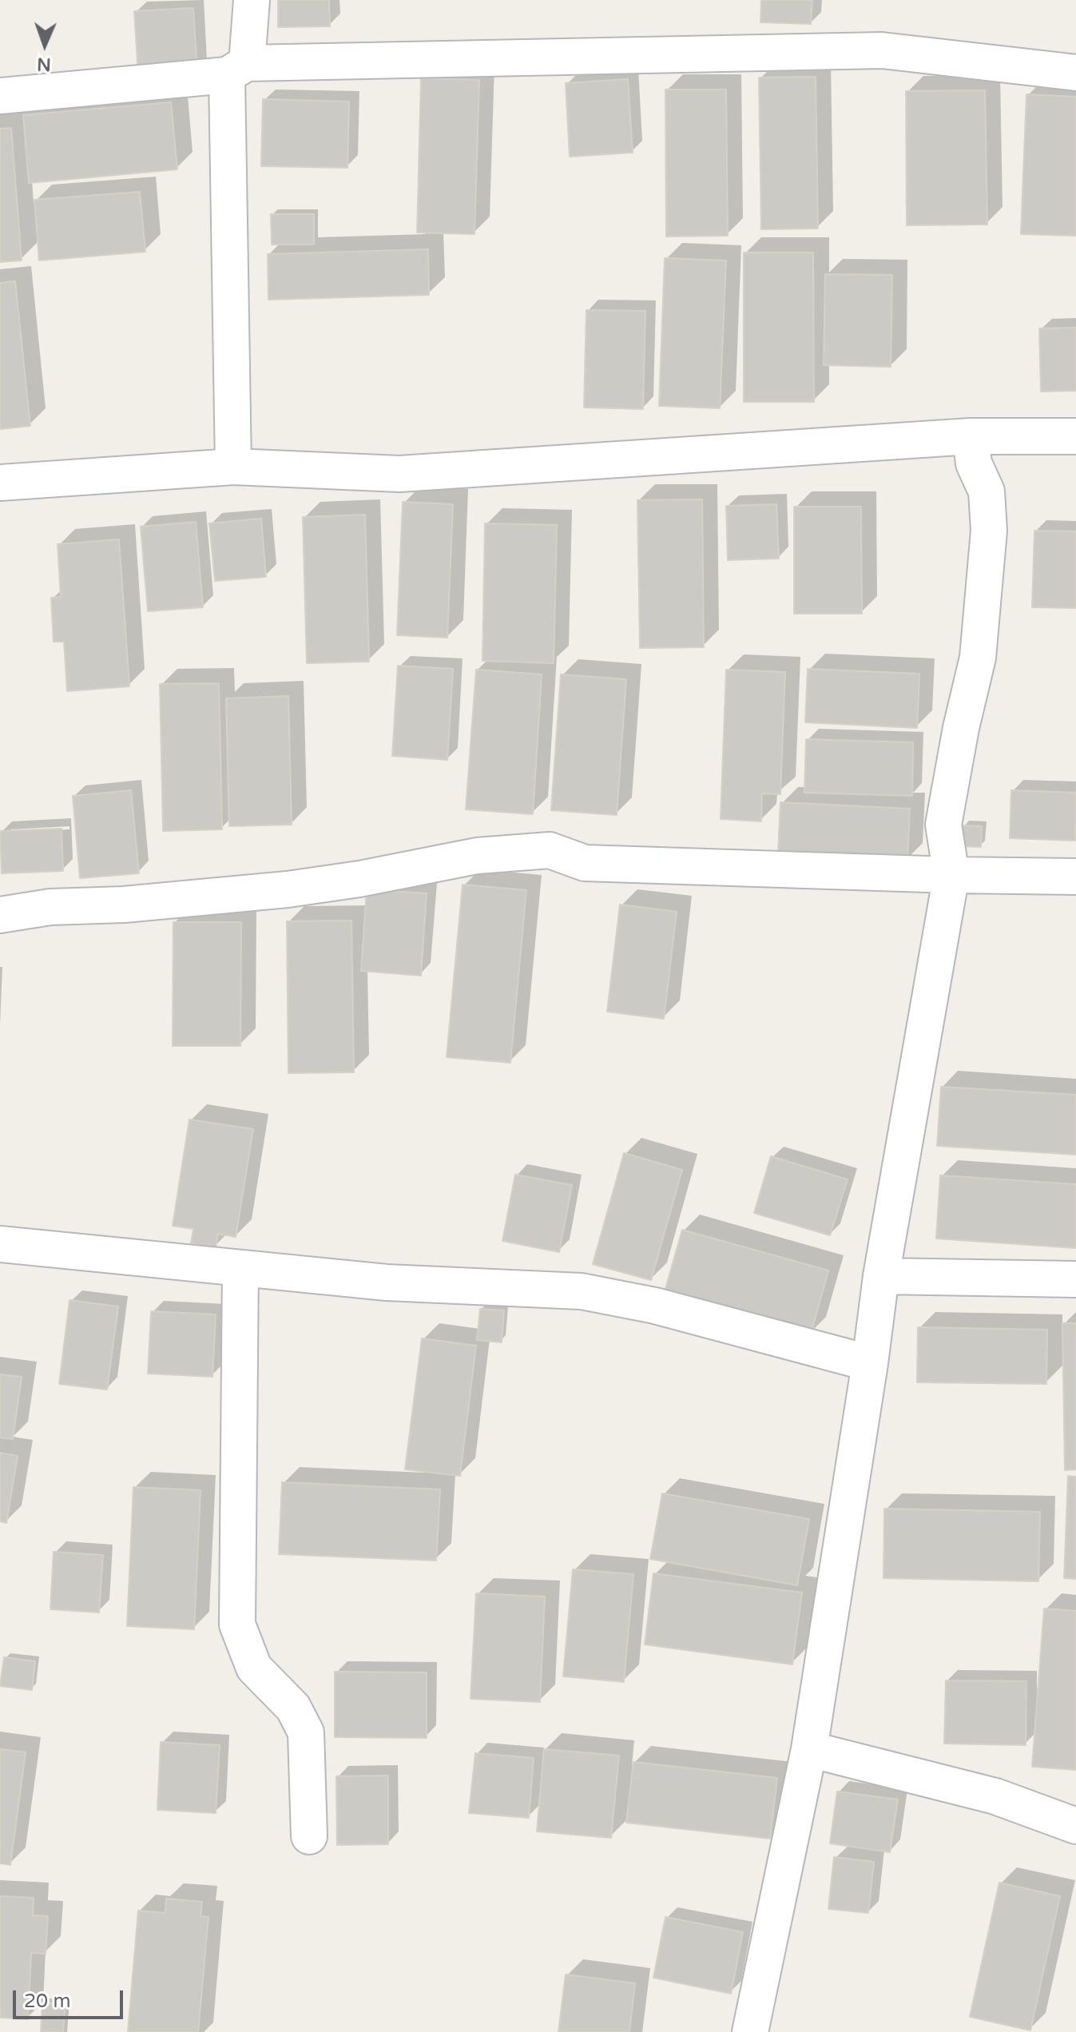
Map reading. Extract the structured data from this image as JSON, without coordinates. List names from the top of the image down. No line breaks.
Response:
{"scale_bar":"20 m","north":"bottom"}
